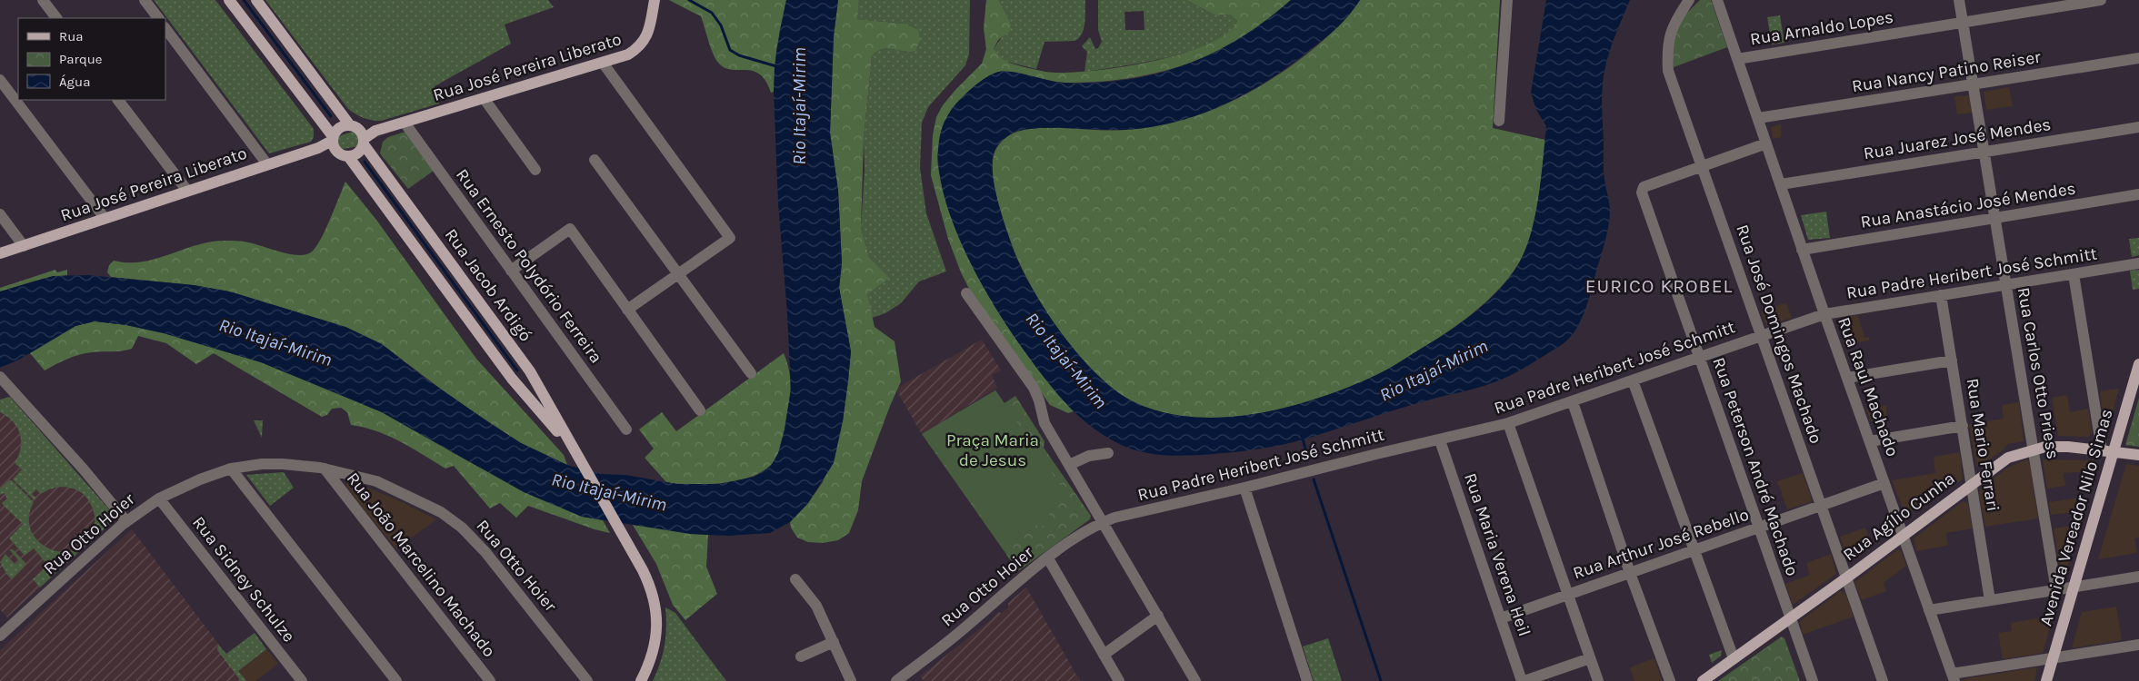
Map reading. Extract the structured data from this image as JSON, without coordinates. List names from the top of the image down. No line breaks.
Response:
{"streets":{"main road":["Rua José Pereira Liberato","Rua Jacob Ardigó","Rua Agílio Cunha","Avenida Vereador Nilo Simas"],"street":["Rua Arnaldo Lopes","Rua Nancy Patino Reiser","Rua Juarez José Mendes","Rua Anastácio José Mendes","Rua Ernesto Polydório Ferreira","Rua Padre Heribert José Schmitt","Rua José Domingos Machado","Rua Carlos Otto Priess","Rua Raul Machado","Rua Mario Ferrari","Rua Peterson André Machado","Rua Otto Hoier","Rua Arthur José Rebello","Rua Maria Verena Heil","Rua João Marcelino Machado","Rua Sidney Schulze"]},"crossings":[["Rua Arnaldo Lopes","Rua Carlos Otto Priess"],["Rua Arnaldo Lopes","Rua Raul Machado"],["Rua José Pereira Liberato","Rua Ernesto Polydório Ferreira"],["Rua José Pereira Liberato","Rua Jacob Ardigó"],["Rua Nancy Patino Reiser","Rua Carlos Otto Priess"],["Rua Nancy Patino Reiser","Rua Raul Machado"],["Rua Juarez José Mendes","Rua Carlos Otto Priess"],["Rua Juarez José Mendes","Rua Raul Machado"],["Rua Anastácio José Mendes","Rua Carlos Otto Priess"],["Rua Anastácio José Mendes","Rua Raul Machado"],["Rua Padre Heribert José Schmitt","Rua José Domingos Machado"],["Rua Padre Heribert José Schmitt","Rua Carlos Otto Priess"],["Rua Padre Heribert José Schmitt","Rua Raul Machado"],["Rua Padre Heribert José Schmitt","Rua Mario Ferrari"],["Rua Padre Heribert José Schmitt","Rua Peterson André Machado"],["Rua Padre Heribert José Schmitt","Rua Otto Hoier"],["Rua Padre Heribert José Schmitt","Rua Maria Verena Heil"],["Rua José Domingos Machado","Rua Peterson André Machado"],["Rua José Domingos Machado","Rua Agílio Cunha"],["Rua José Domingos Machado","Rua Arthur José Rebello"],["Rua Carlos Otto Priess","Rua Agílio Cunha"],["Rua Raul Machado","Rua Agílio Cunha"],["Rua Raul Machado","Rua Arthur José Rebello"],["Rua Mario Ferrari","Rua Agílio Cunha"],["Rua Peterson André Machado","Rua Agílio Cunha"],["Rua Peterson André Machado","Rua Arthur José Rebello"],["Rua Agílio Cunha","Avenida Vereador Nilo Simas"],["Rua Otto Hoier","Rua João Marcelino Machado"],["Rua Otto Hoier","Rua Sidney Schulze"],["Rua Arthur José Rebello","Rua Maria Verena Heil"]],"districts":["EURICO KROBEL"],"water":["Rio Itajaí-Mirim"],"parks":["Praça Maria de Jesus"],"legend":["Rua","Parque","Água"]}
